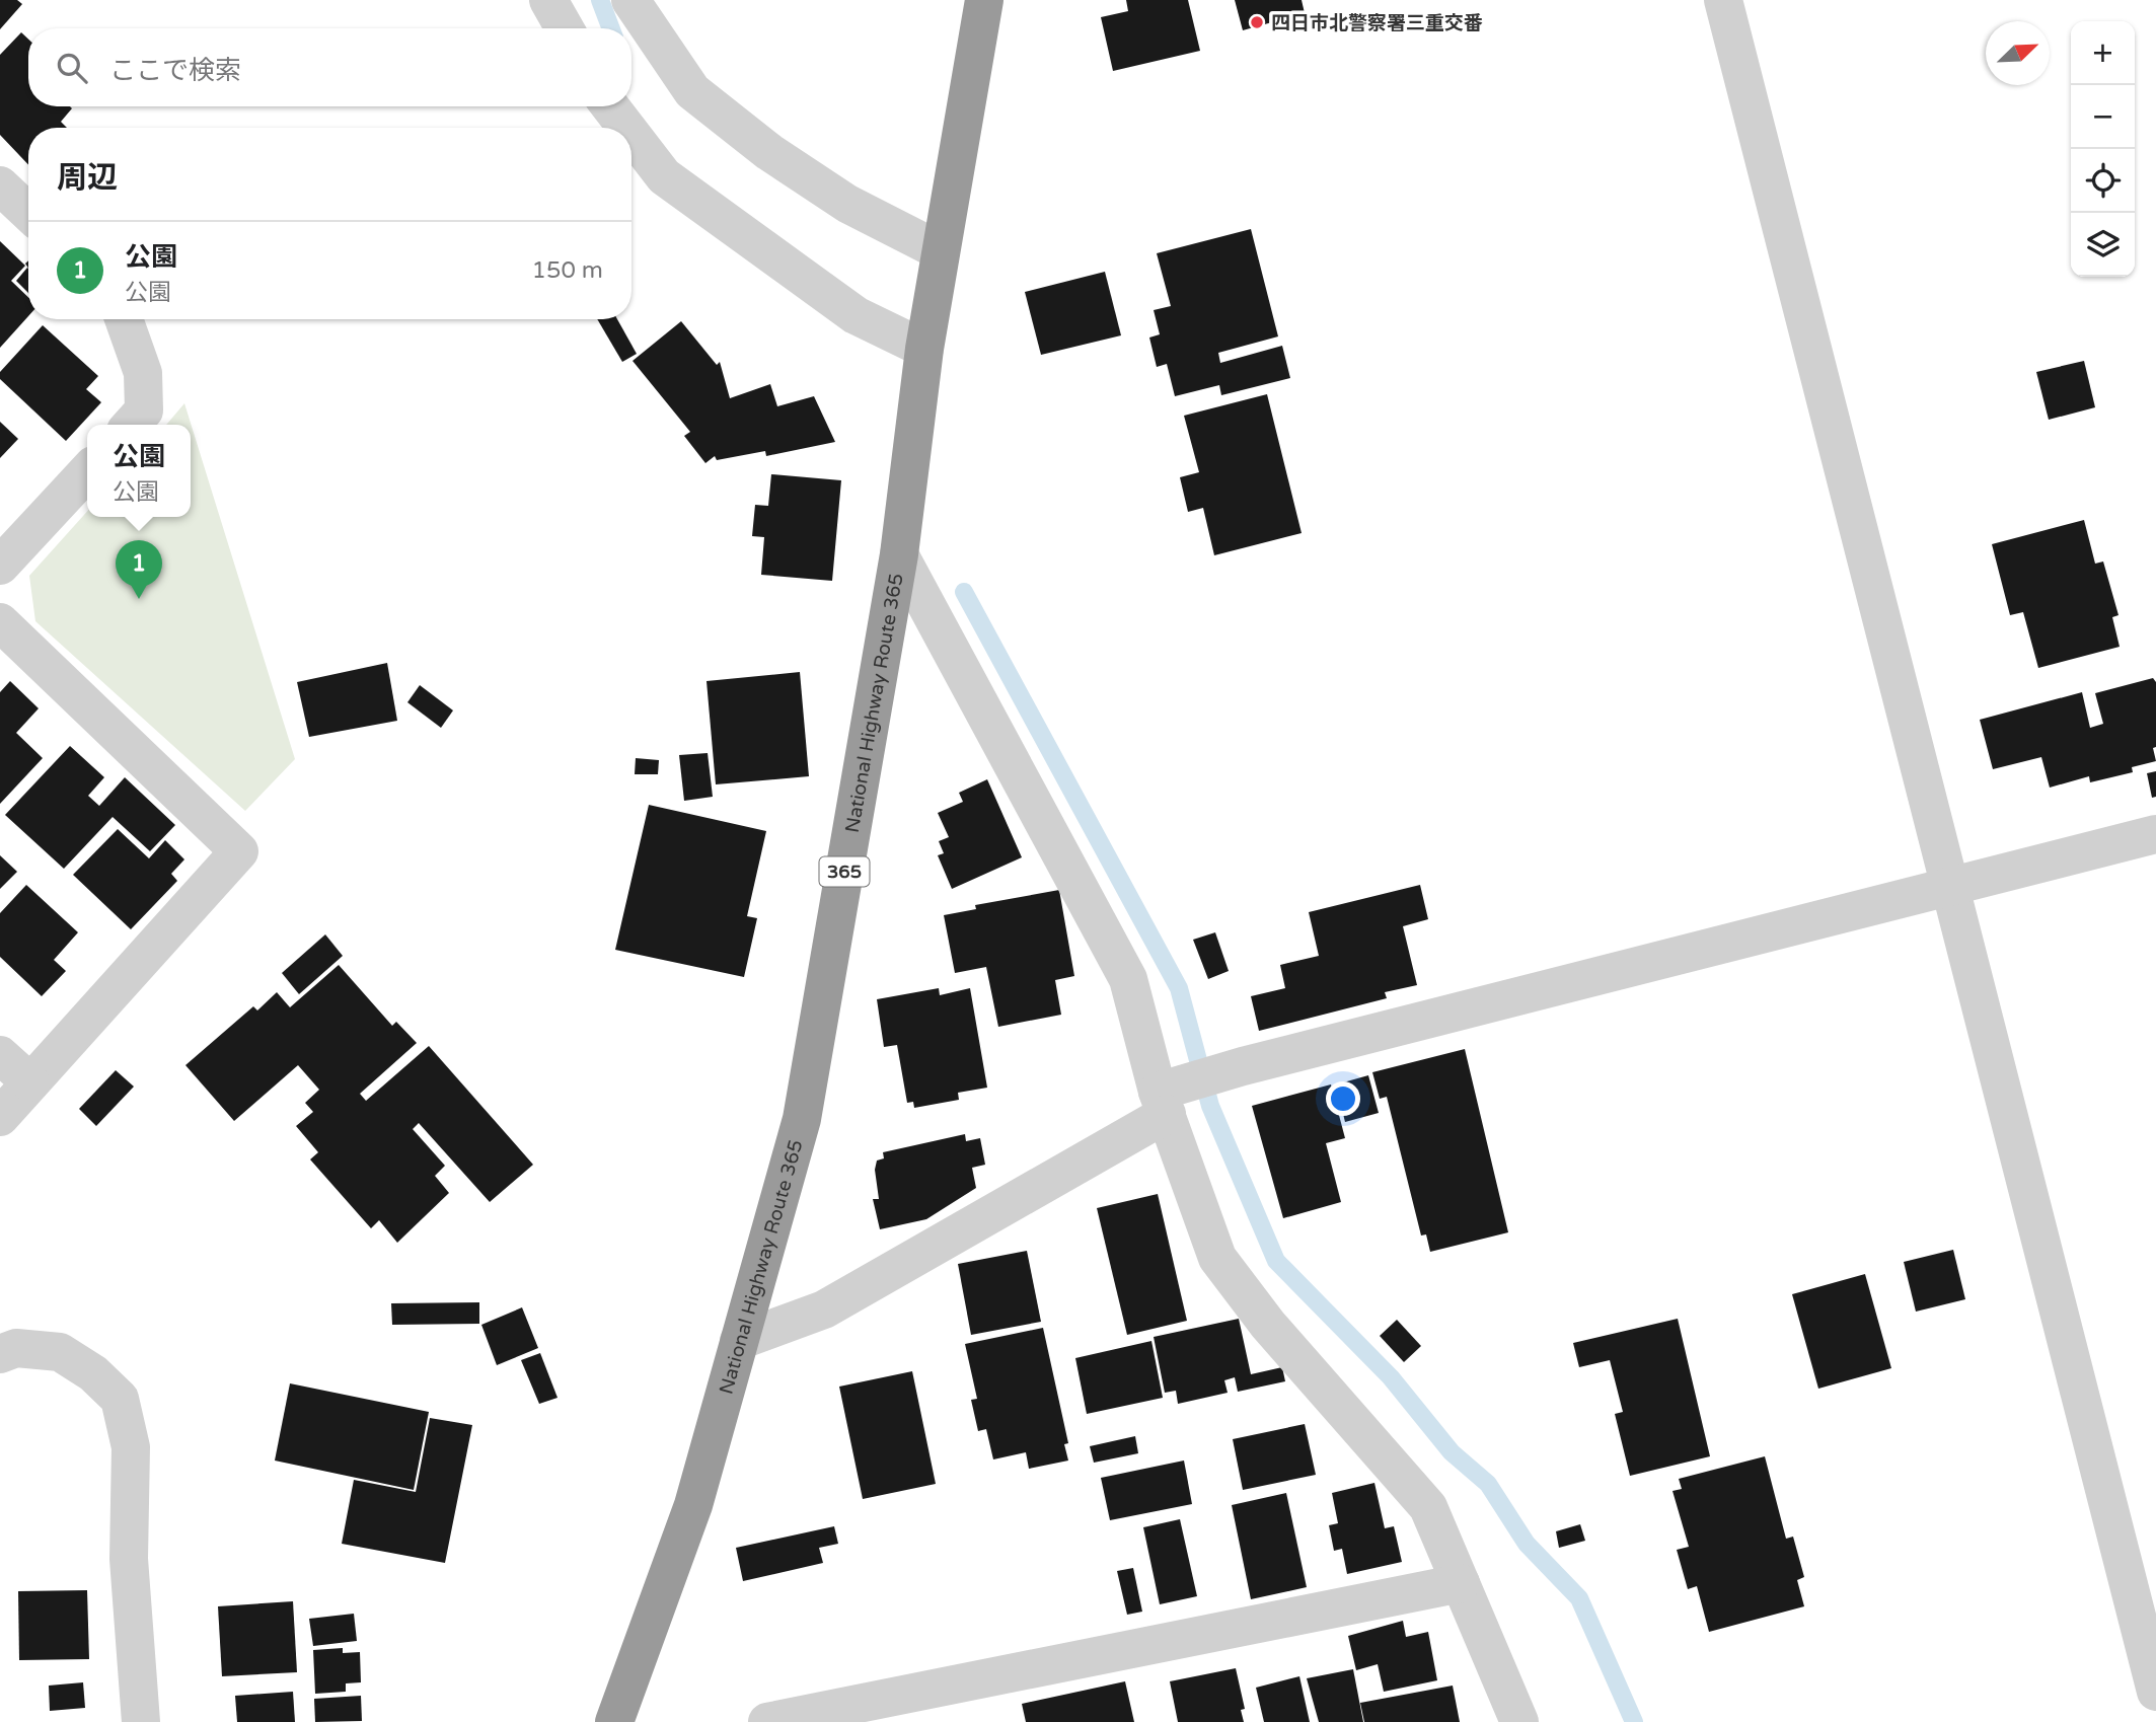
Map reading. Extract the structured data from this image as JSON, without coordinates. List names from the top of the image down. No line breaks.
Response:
{"streets":{"highway":["National Highway Route 365","365"]},"places":["四日市北警察署三重交番"],"north":"top right","page":{"map_buttons":["+","−"],"search":"ここで検索","heading":"周辺","list":[{"mark":"1","name":"公園","note":"公園","value":"150 m"}],"popup":["公園","公園"],"pins":"1"}}
